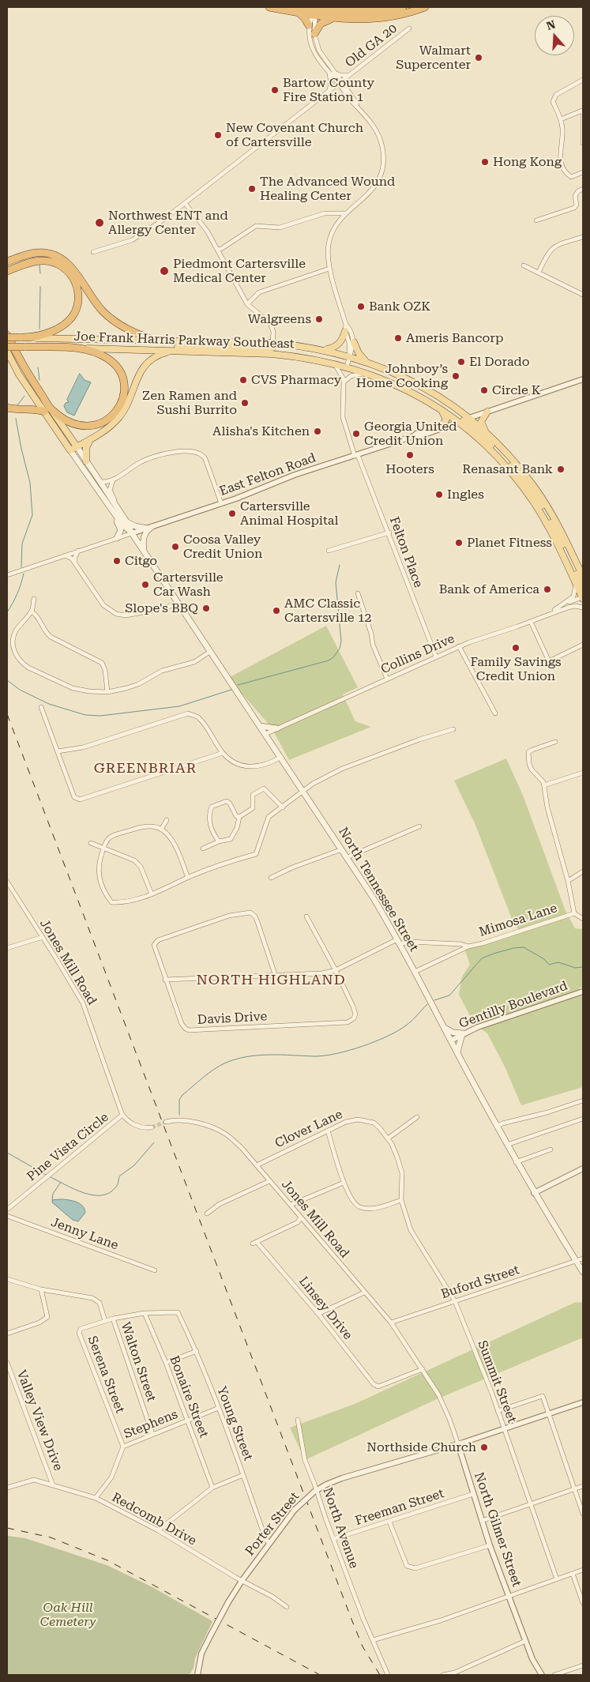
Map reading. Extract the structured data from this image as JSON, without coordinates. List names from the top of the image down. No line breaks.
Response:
{"streets":{"highway":["Joe Frank Harris Parkway Southeast"],"main road":["North Tennessee Street"],"street":["Old GA 20","East Felton Road","Felton Place","Collins Drive","Mimosa Lane","Jones Mill Road","Gentilly Boulevard","Davis Drive","Clover Lane","Pine Vista Circle","Jenny Lane","Buford Street","Linsey Drive","Walton Street","Serena Street","Summit Street","Bonaire Street","Valley View Drive","Young Street","Stephens","Freeman Street","Redcomb Drive","Porter Street","North Avenue","North Gilmer Street"]},"crossings":[["Joe Frank Harris Parkway Southeast","East Felton Road"],["East Felton Road","Felton Place"],["East Felton Road","North Tennessee Street"],["Felton Place","Collins Drive"],["Collins Drive","North Tennessee Street"],["North Tennessee Street","Mimosa Lane"],["North Tennessee Street","Gentilly Boulevard"],["North Tennessee Street","Buford Street"],["Jones Mill Road","Clover Lane"],["Jones Mill Road","Pine Vista Circle"],["Jones Mill Road","Buford Street"],["Jones Mill Road","Linsey Drive"],["Jones Mill Road","North Gilmer Street"],["Clover Lane","Summit Street"],["Buford Street","Summit Street"],["Linsey Drive","North Gilmer Street"],["Walton Street","Stephens"],["Serena Street","Stephens"],["Summit Street","Porter Street"],["Bonaire Street","Young Street"],["Bonaire Street","Stephens"],["Valley View Drive","Redcomb Drive"],["Young Street","Stephens"],["Young Street","Porter Street"],["Stephens","Redcomb Drive"],["Freeman Street","North Avenue"],["Freeman Street","North Gilmer Street"],["Redcomb Drive","Porter Street"],["Porter Street","North Avenue"],["Porter Street","North Gilmer Street"]],"districts":["GREENBRIAR","NORTH HIGHLAND"],"parks":["Oak Hill Cemetery"],"places":["Walmart Supercenter","Bartow County Fire Station 1","New Covenant Church of Cartersville","Hong Kong","The Advanced Wound Healing Center","Northwest ENT and Allergy Center","Piedmont Cartersville Medical Center","Bank OZK","Walgreens","Ameris Bancorp","El Dorado","Johnboy’s Home Cooking","CVS Pharmacy","Circle K","Zen Ramen and Sushi Burrito","Alisha's Kitchen","Georgia United Credit Union","Hooters","Renasant Bank","Ingles","Cartersville Animal Hospital","Planet Fitness","Coosa Valley Credit Union","Citgo","Cartersville Car Wash","Bank of America","Slope's BBQ","AMC Classic Cartersville 12","Family Savings Credit Union","Northside Church"],"north":"top"}
